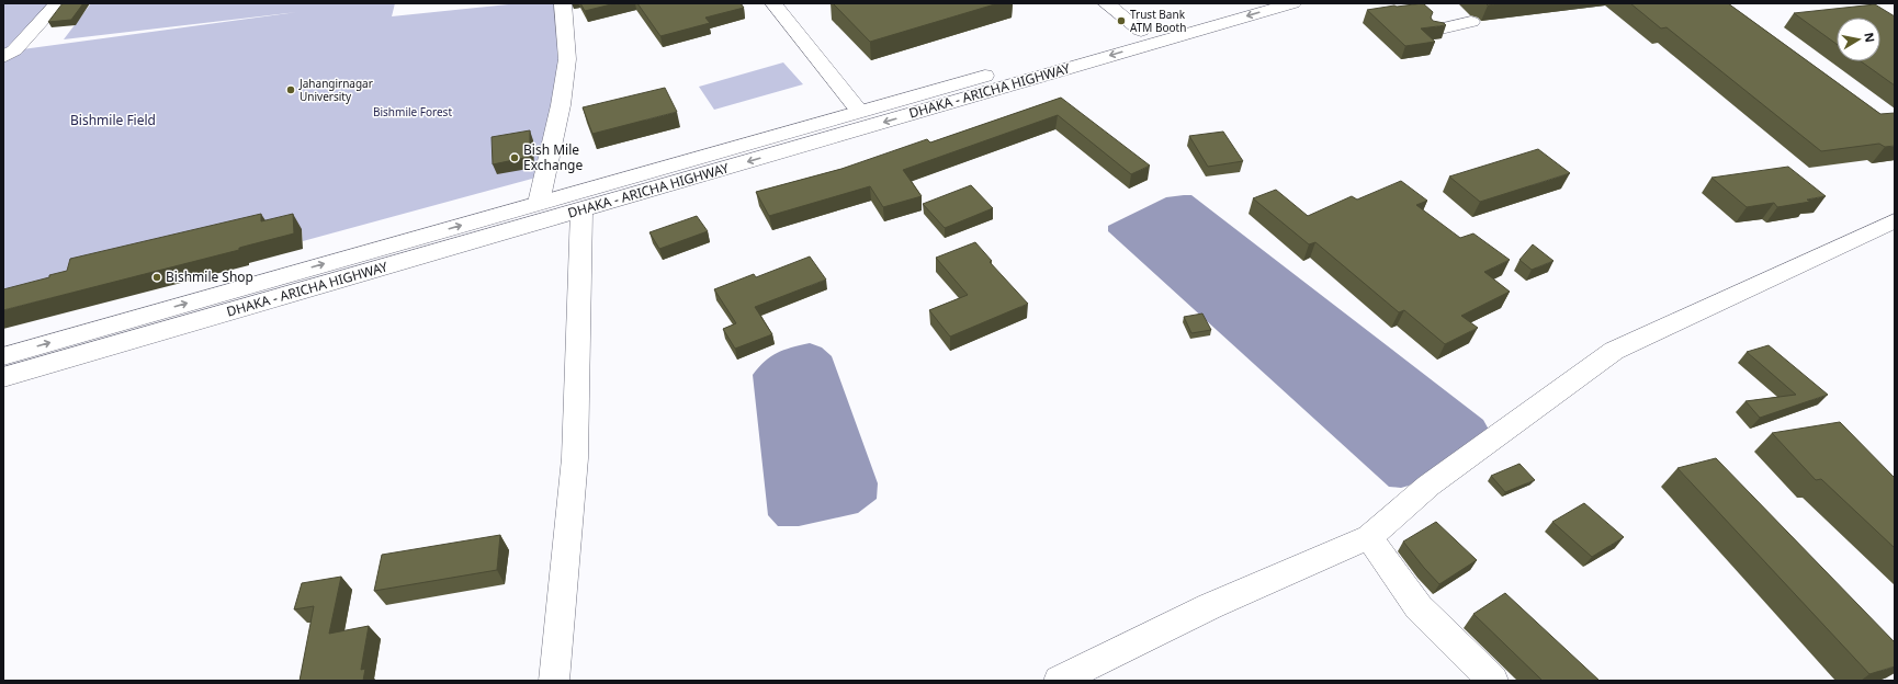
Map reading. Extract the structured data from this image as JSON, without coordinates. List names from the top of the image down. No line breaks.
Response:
{"streets":{"main road":["DHAKA - ARICHA HIGHWAY"]},"parks":["Bishmile Forest","Bishmile Field"],"places":["Trust Bank ATM Booth","Jahangirnagar University","Bish Mile Exchange","Bishmile Shop"],"north":"right"}
